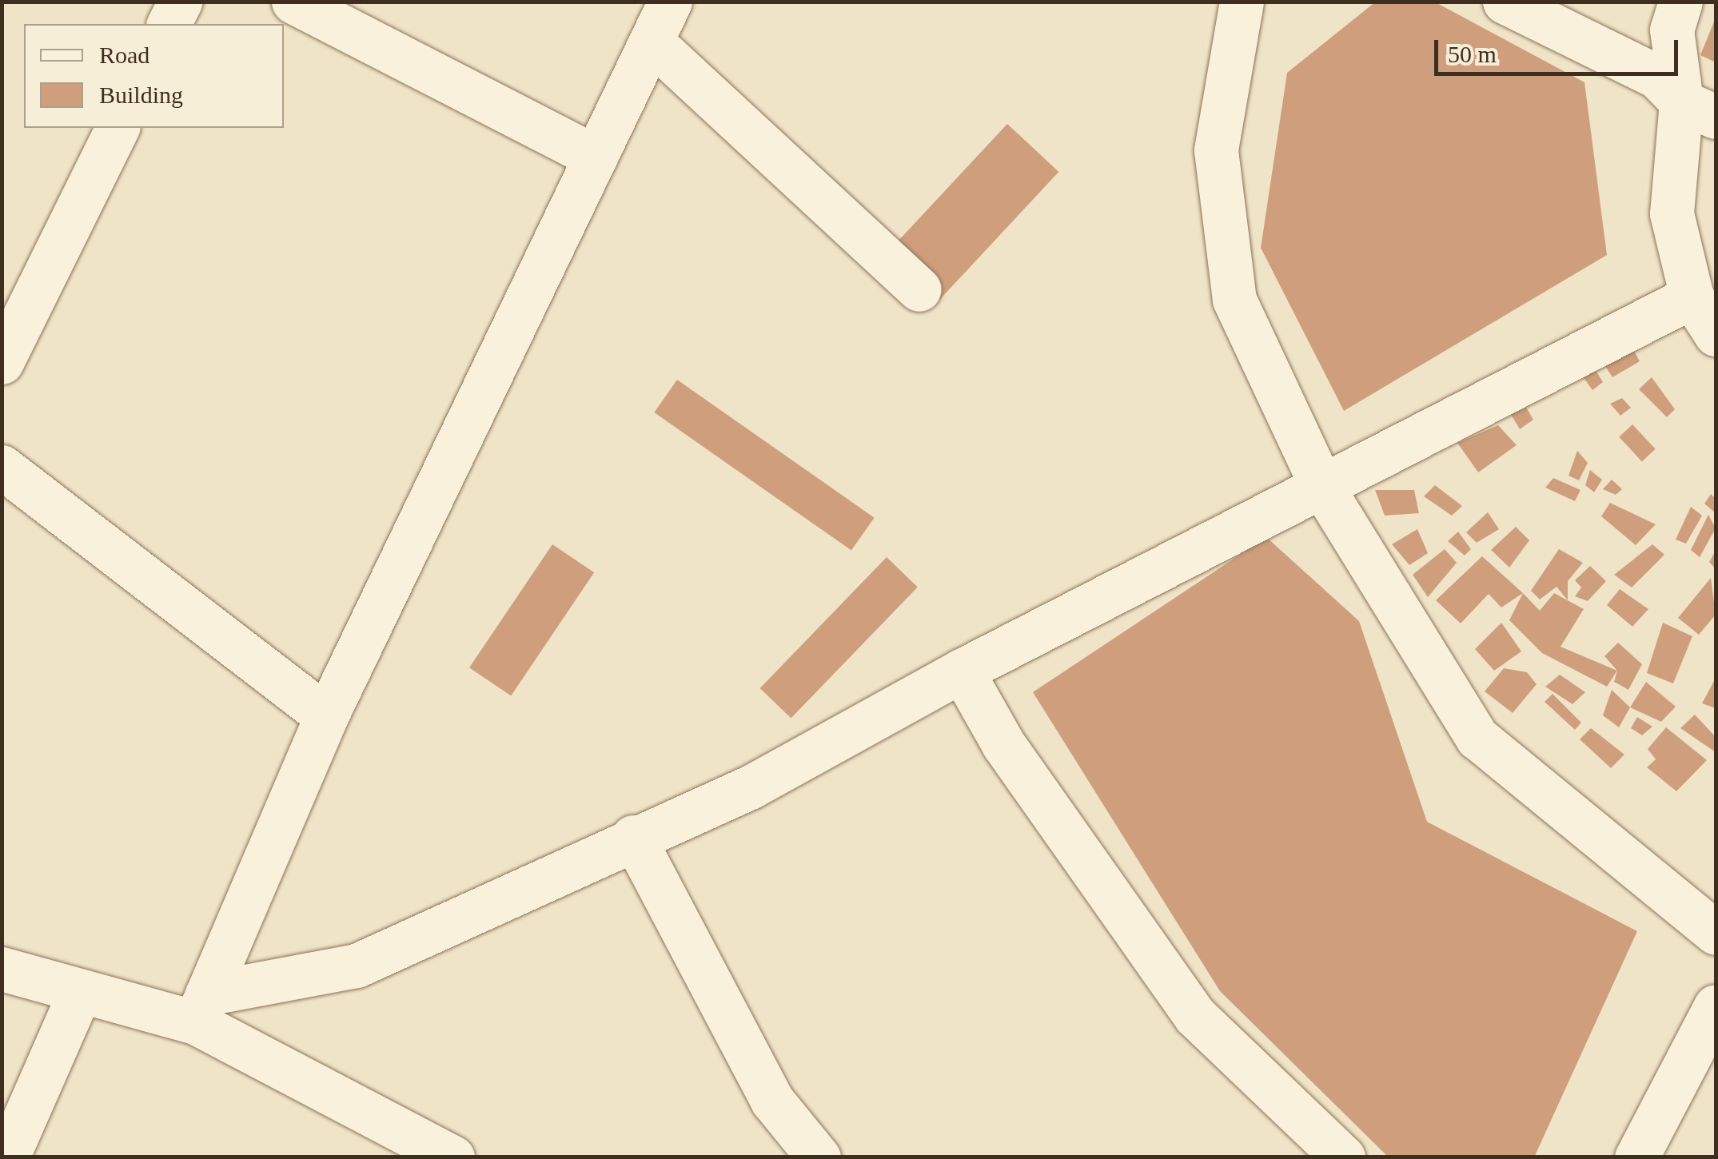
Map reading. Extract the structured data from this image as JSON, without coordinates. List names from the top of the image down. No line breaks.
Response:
{"legend":["Road","Building"],"scale_bar":"50 m"}
